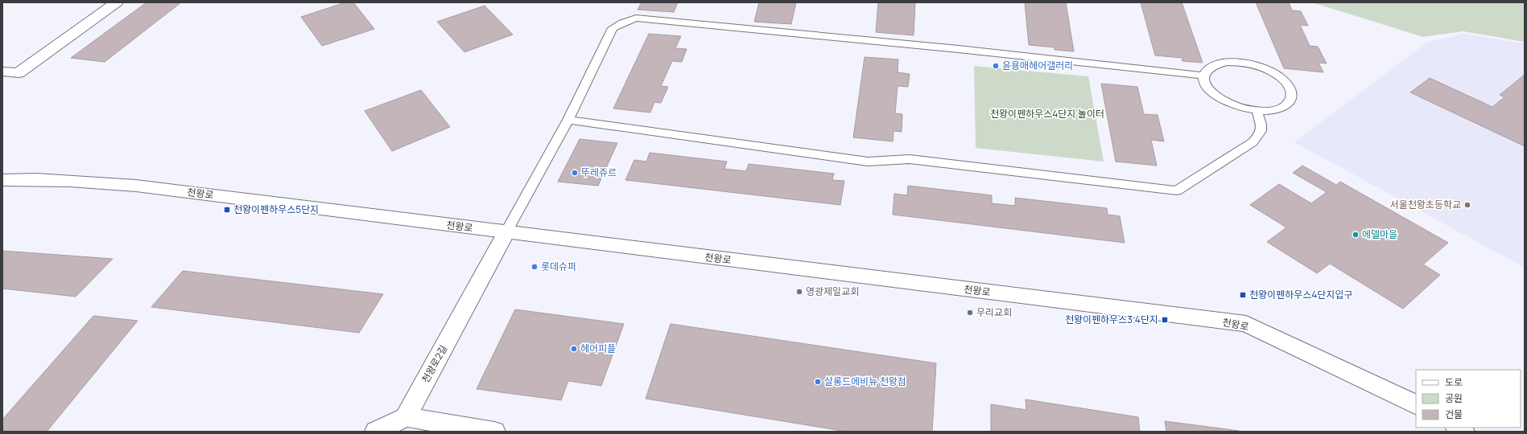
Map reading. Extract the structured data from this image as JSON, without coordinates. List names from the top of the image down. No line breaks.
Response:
{"streets":{"street":["천왕로","천왕로2길"]},"crossings":[["천왕로","천왕로2길"]],"parks":["천왕이펜하우스4단지 놀이터"],"places":{"other":["윤용애헤어갤러리","뚜레쥬르","서울천왕초등학교","에델마을","롯데슈퍼","영광제일교회","우리교회","헤어피플","살롱드에비뉴 천왕점"],"transit":["천왕이펜하우스5단지","천왕이펜하우스4단지입구","천왕이펜하우스3.4단지"]},"legend":["도로","공원","건물"]}
